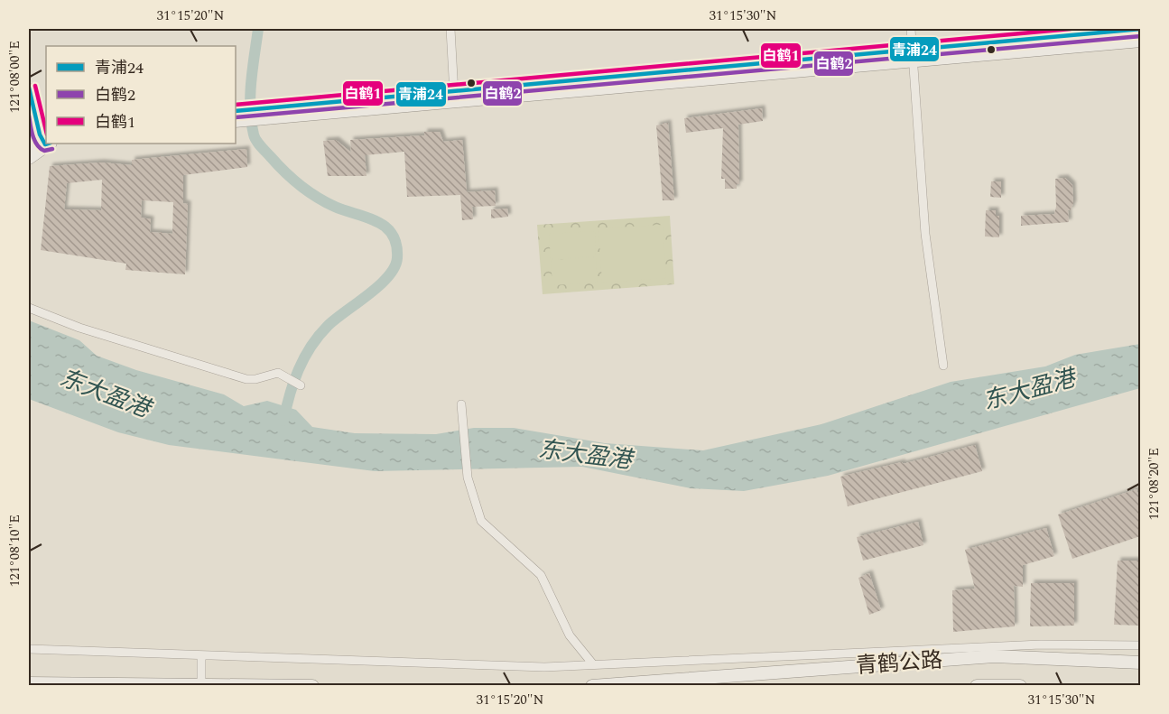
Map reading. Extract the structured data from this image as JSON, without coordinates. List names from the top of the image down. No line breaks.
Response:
{"streets":{"main road":["青鹤公路"]},"water":["东大盈港"],"lines":["transit line 青浦24","transit line 白鹤1","transit line 白鹤2"],"legend":["青浦24","白鹤2","白鹤1"],"coordinates":["31°15'20\"N","31°15'30\"N","121°08'00\"E","121°08'20\"E","121°08'10\"E"]}
